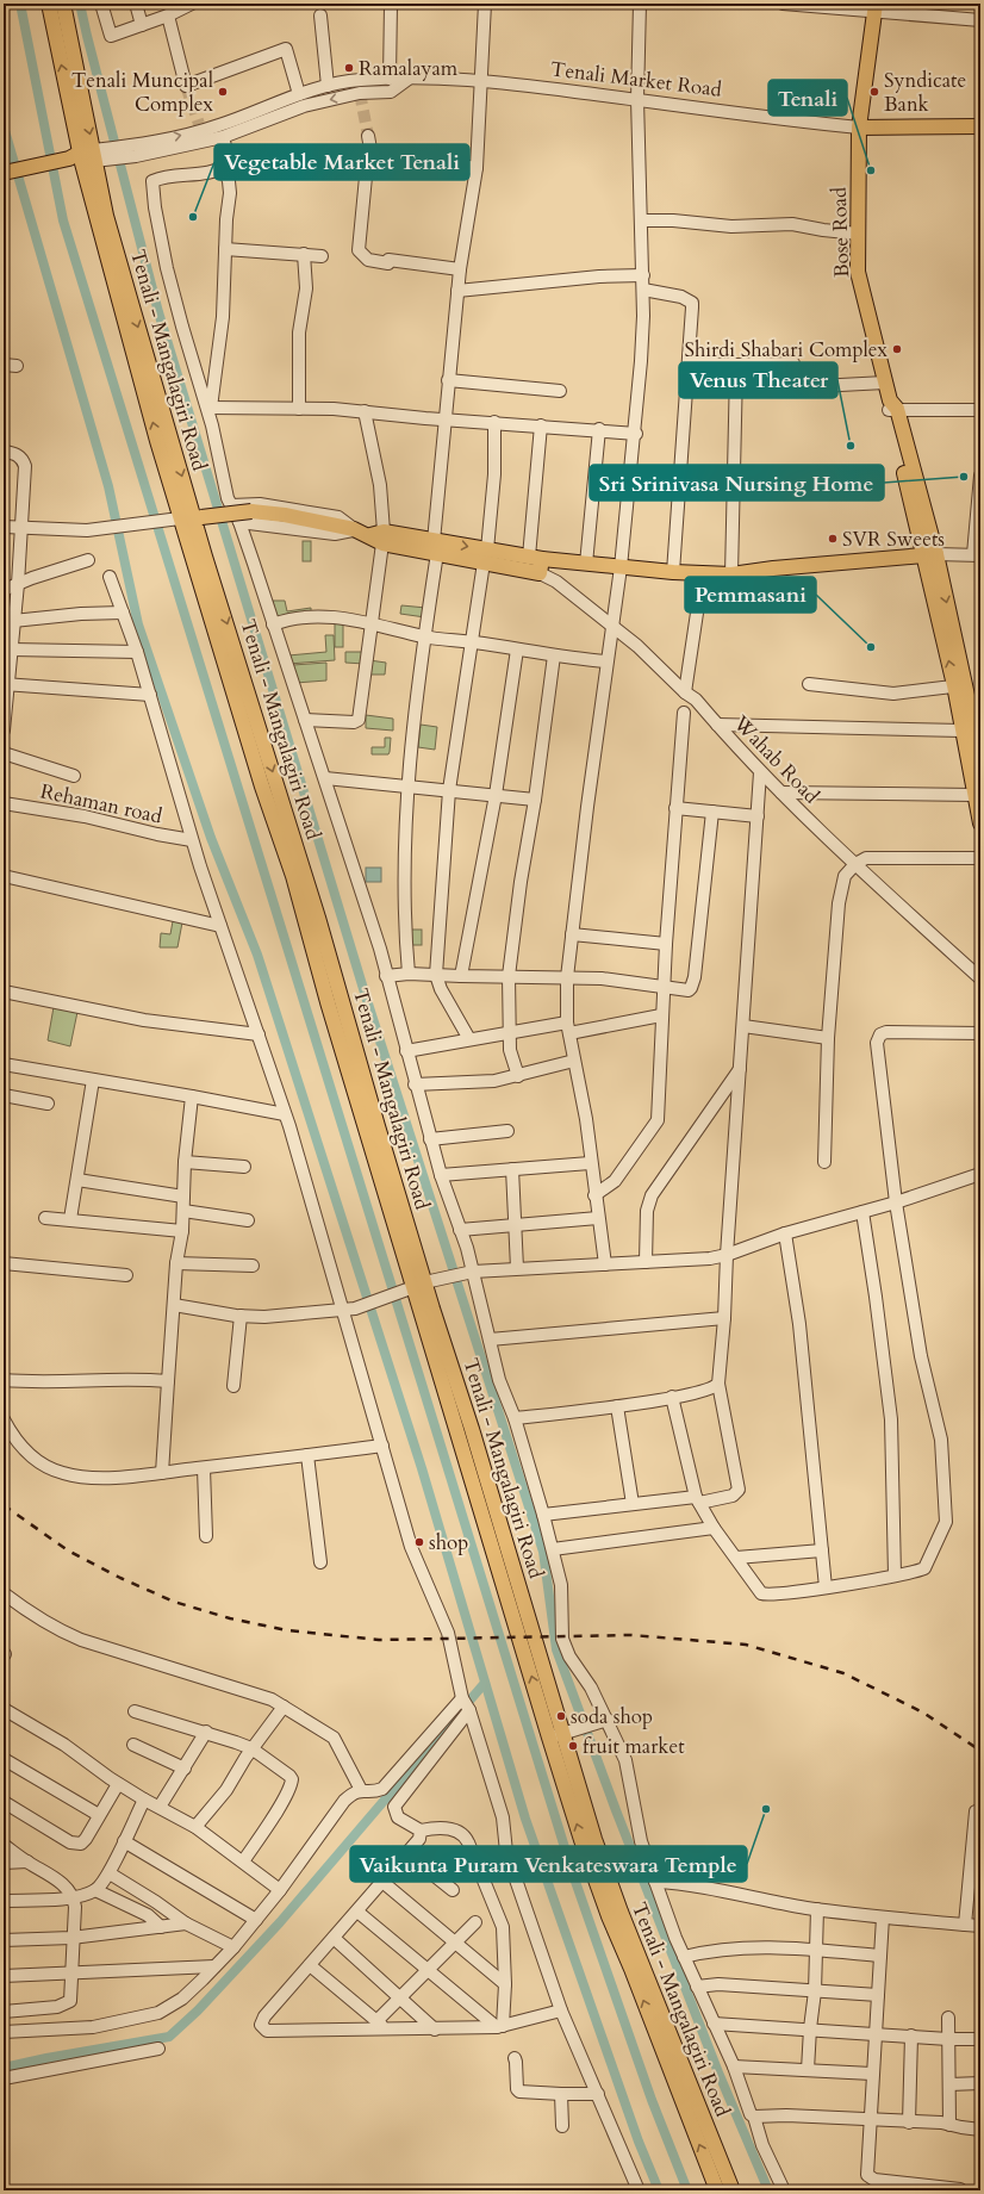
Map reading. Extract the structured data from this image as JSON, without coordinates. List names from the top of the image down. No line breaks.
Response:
{"streets":{"main road":["Bose Road","Tenali - Mangalagiri Road"],"street":["Tenali Market Road","Wahab Road","Rehaman road"]},"crossings":[["Tenali Market Road","Bose Road"]],"places":["Ramalayam","Tenali Muncipal Complex","Syndicate Bank","Tenali","Vegetable Market Tenali","Shirdi Shabari Complex","Venus Theater","Sri Srinivasa Nursing Home","SVR Sweets","Pemmasani","shop","soda shop","fruit market","Vaikunta Puram Venkateswara Temple"]}
